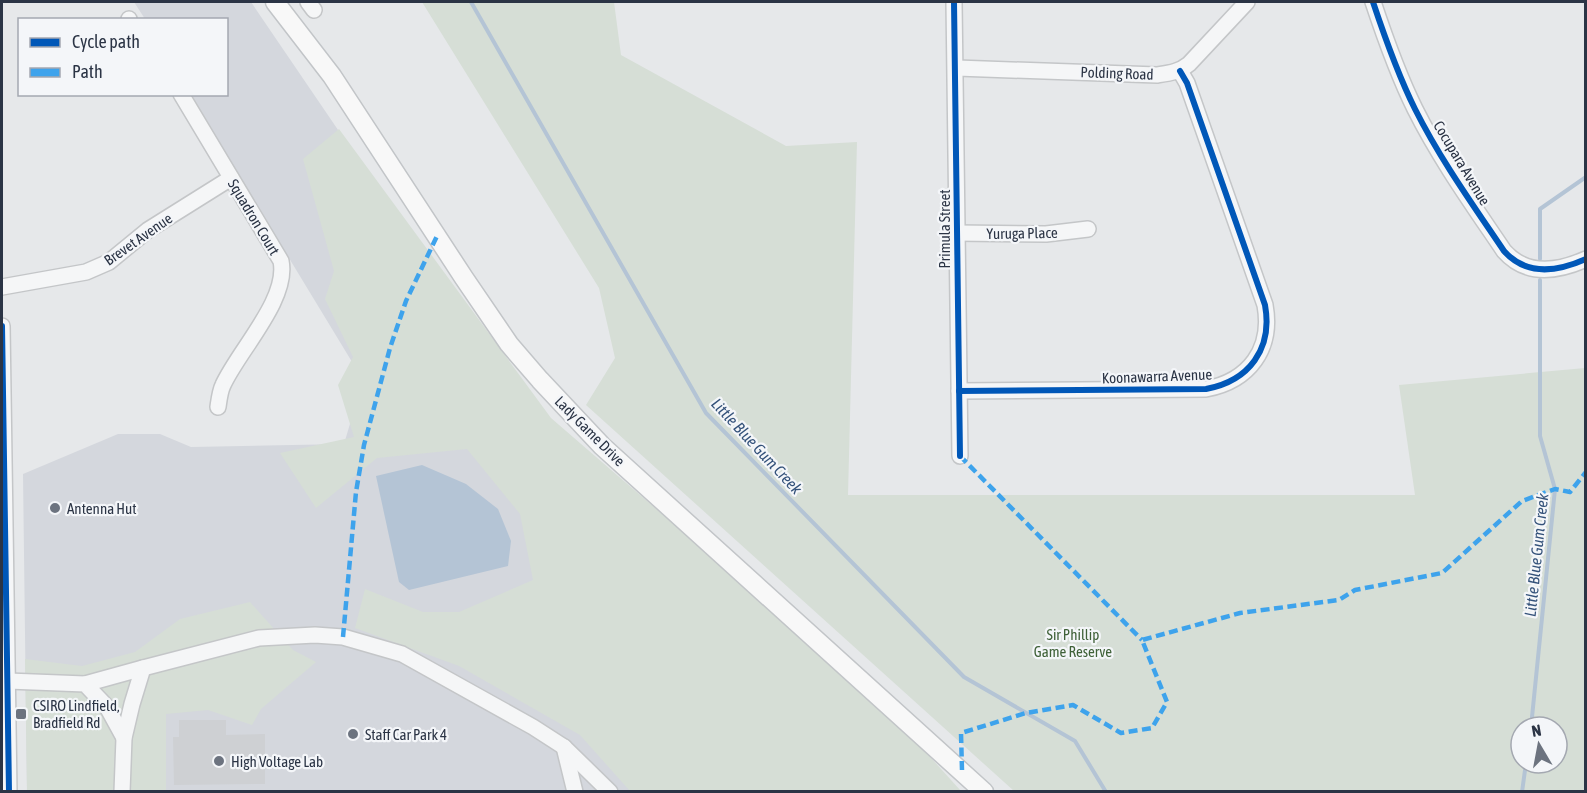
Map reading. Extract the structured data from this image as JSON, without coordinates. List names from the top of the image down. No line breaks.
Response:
{"streets":{"main road":["Lady Game Drive"],"street":["Polding Road","Cocupara Avenue","Squadron Court","Primula Street","Yuruga Place","Brevet Avenue","Koonawarra Avenue"]},"crossings":[["Polding Road","Primula Street"],["Polding Road","Koonawarra Avenue"],["Squadron Court","Brevet Avenue"],["Primula Street","Yuruga Place"],["Primula Street","Koonawarra Avenue"]],"water":["Little Blue Gum Creek"],"parks":["Sir Phillip Game Reserve"],"places":{"other":["Antenna Hut","Staff Car Park 4","High Voltage Lab"],"transit":["CSIRO Lindfield, Bradfield Rd"]},"legend":["Cycle path","Path"],"north":"top"}
